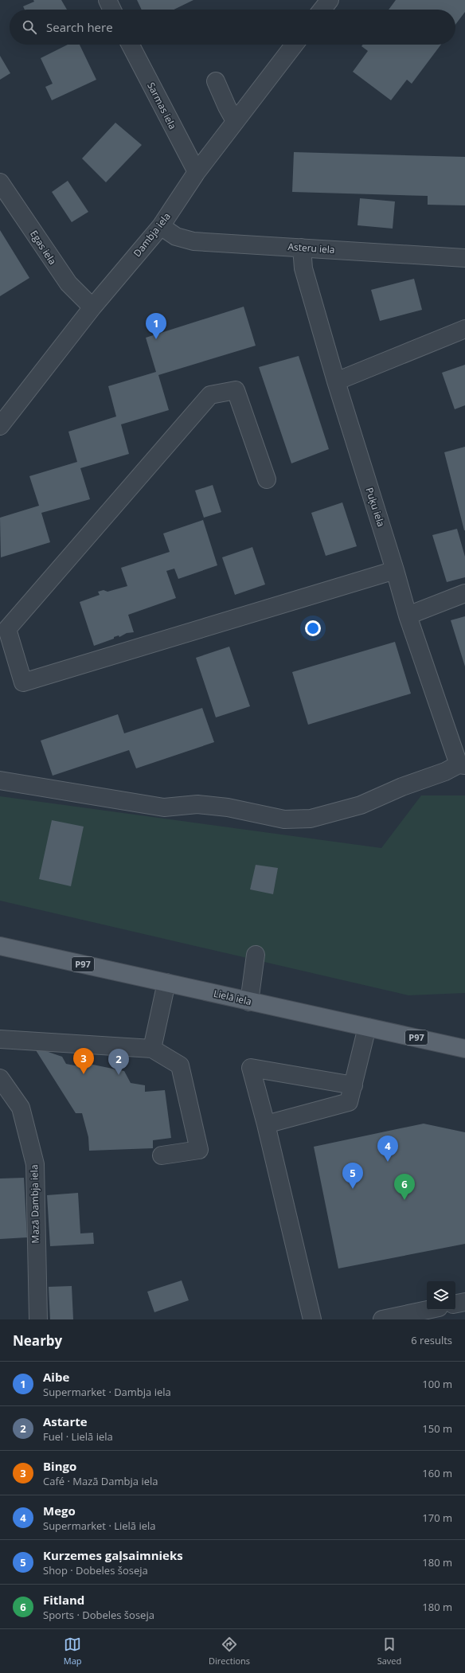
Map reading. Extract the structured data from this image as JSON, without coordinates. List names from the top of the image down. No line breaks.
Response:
{"streets":{"main road":["P97","Lielā iela"],"street":["Sarmas iela","Dambja iela","Egas iela","Asteru iela","Puķu iela","Mazā Dambja iela"]},"crossings":[["Sarmas iela","Dambja iela"],["Dambja iela","Egas iela"],["Dambja iela","Asteru iela"],["Asteru iela","Puķu iela"]],"page":{"search":"Search here","pins":["1","3","2","4","5","6"],"heading":["Nearby","6 results"],"list":[{"mark":"1","name":"Aibe","note":"Supermarket · Dambja iela","value":"100 m"},{"mark":"2","name":"Astarte","note":"Fuel · Lielā iela","value":"150 m"},{"mark":"3","name":"Bingo","note":"Café · Mazā Dambja iela","value":"160 m"},{"mark":"4","name":"Mego","note":"Supermarket · Lielā iela","value":"170 m"},{"mark":"5","name":"Kurzemes gaļsaimnieks","note":"Shop · Dobeles šoseja","value":"180 m"},{"mark":"6","name":"Fitland","note":"Sports · Dobeles šoseja","value":"180 m"}],"nav":["Map","Directions","Saved"]}}
